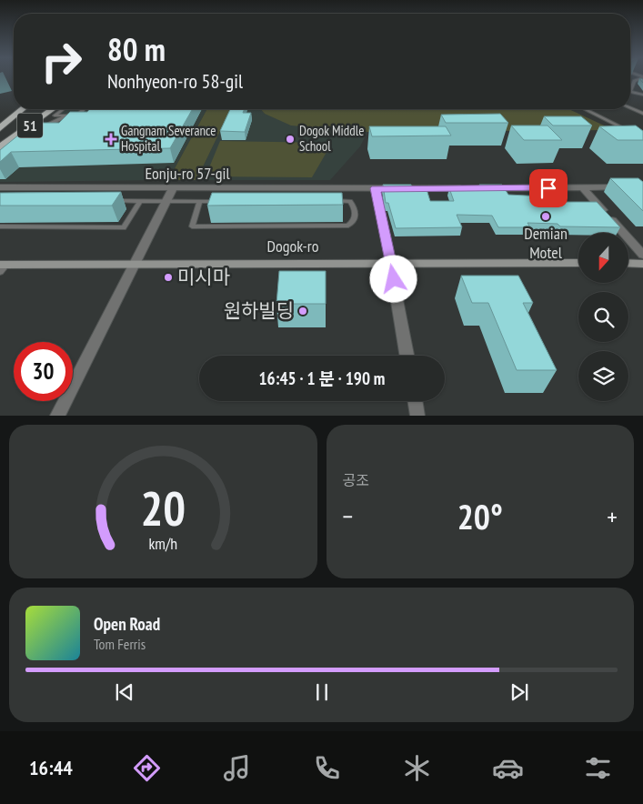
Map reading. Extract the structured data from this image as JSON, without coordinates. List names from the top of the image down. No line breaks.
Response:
{"streets":{"main road":["51","Dogok-ro"],"street":["Eonju-ro 57-gil"]},"places":{"health":["Gangnam Severance Hospital"],"other":["Dogok Middle School","Demian Motel","미시마","원하빌딩"]},"north":"bottom","page":{"turn":["80 m","Nonhyeon-ro 58-gil"],"limit":"30","trip":"16:45 · 1 분 · 190 m","tile":"공조","heat":["−","20°","+"],"song":["Open Road","Tom Ferris"],"tabs":"16:44","gauge":["20","km/h"]}}
